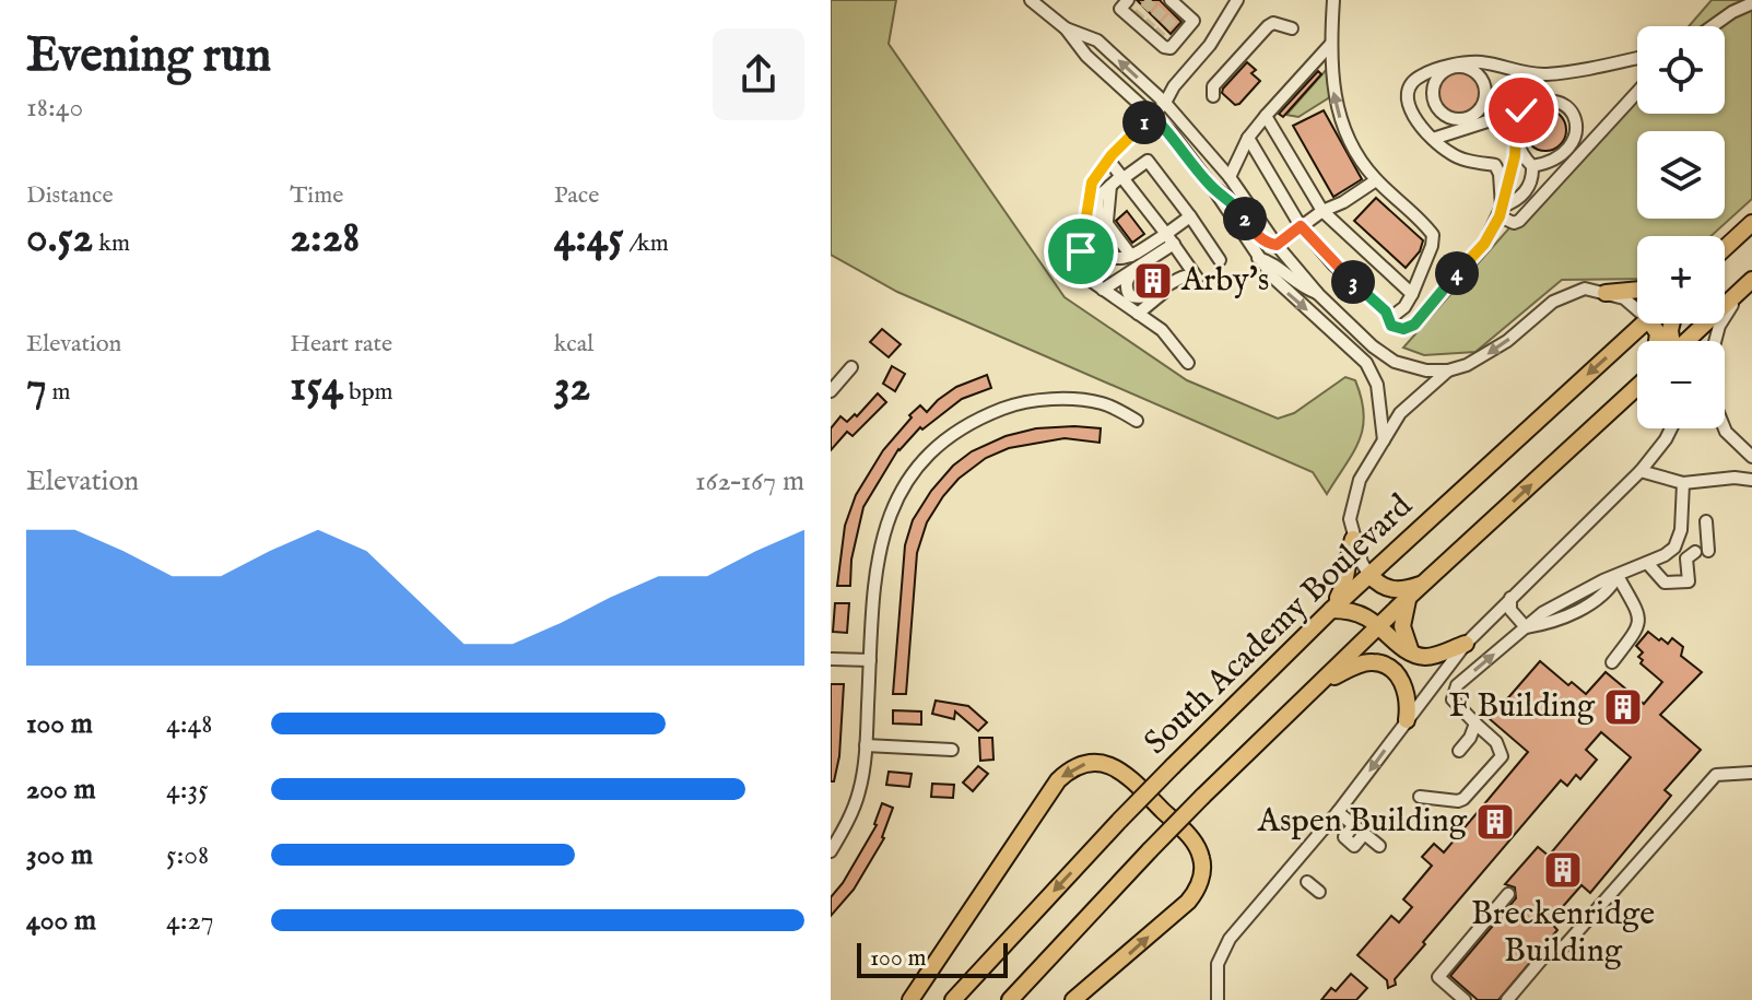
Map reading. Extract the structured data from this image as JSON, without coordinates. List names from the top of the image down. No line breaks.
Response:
{"streets":{"highway":["South Academy Boulevard"]},"places":{"building":["Arby's","F Building","Aspen Building","Breckenridge Building"]},"scale_bar":"100 m","page":{"heading":["Evening run","18:40"],"map_buttons":["+","−"],"pins":["1","2","4","3"],"stats":[["Distance","0.52 km"],["Time","2:28"],["Pace","4:45 /km"],["Elevation","7 m"],["Heart rate","154 bpm"],["kcal","32"]],"chart":["Elevation","162–167 m"],"list":[{"name":"100 m","note":"4:48"},{"name":"200 m","note":"4:35"},{"name":"300 m","note":"5:08"},{"name":"400 m","note":"4:27"}],"scale":"100 m"}}
